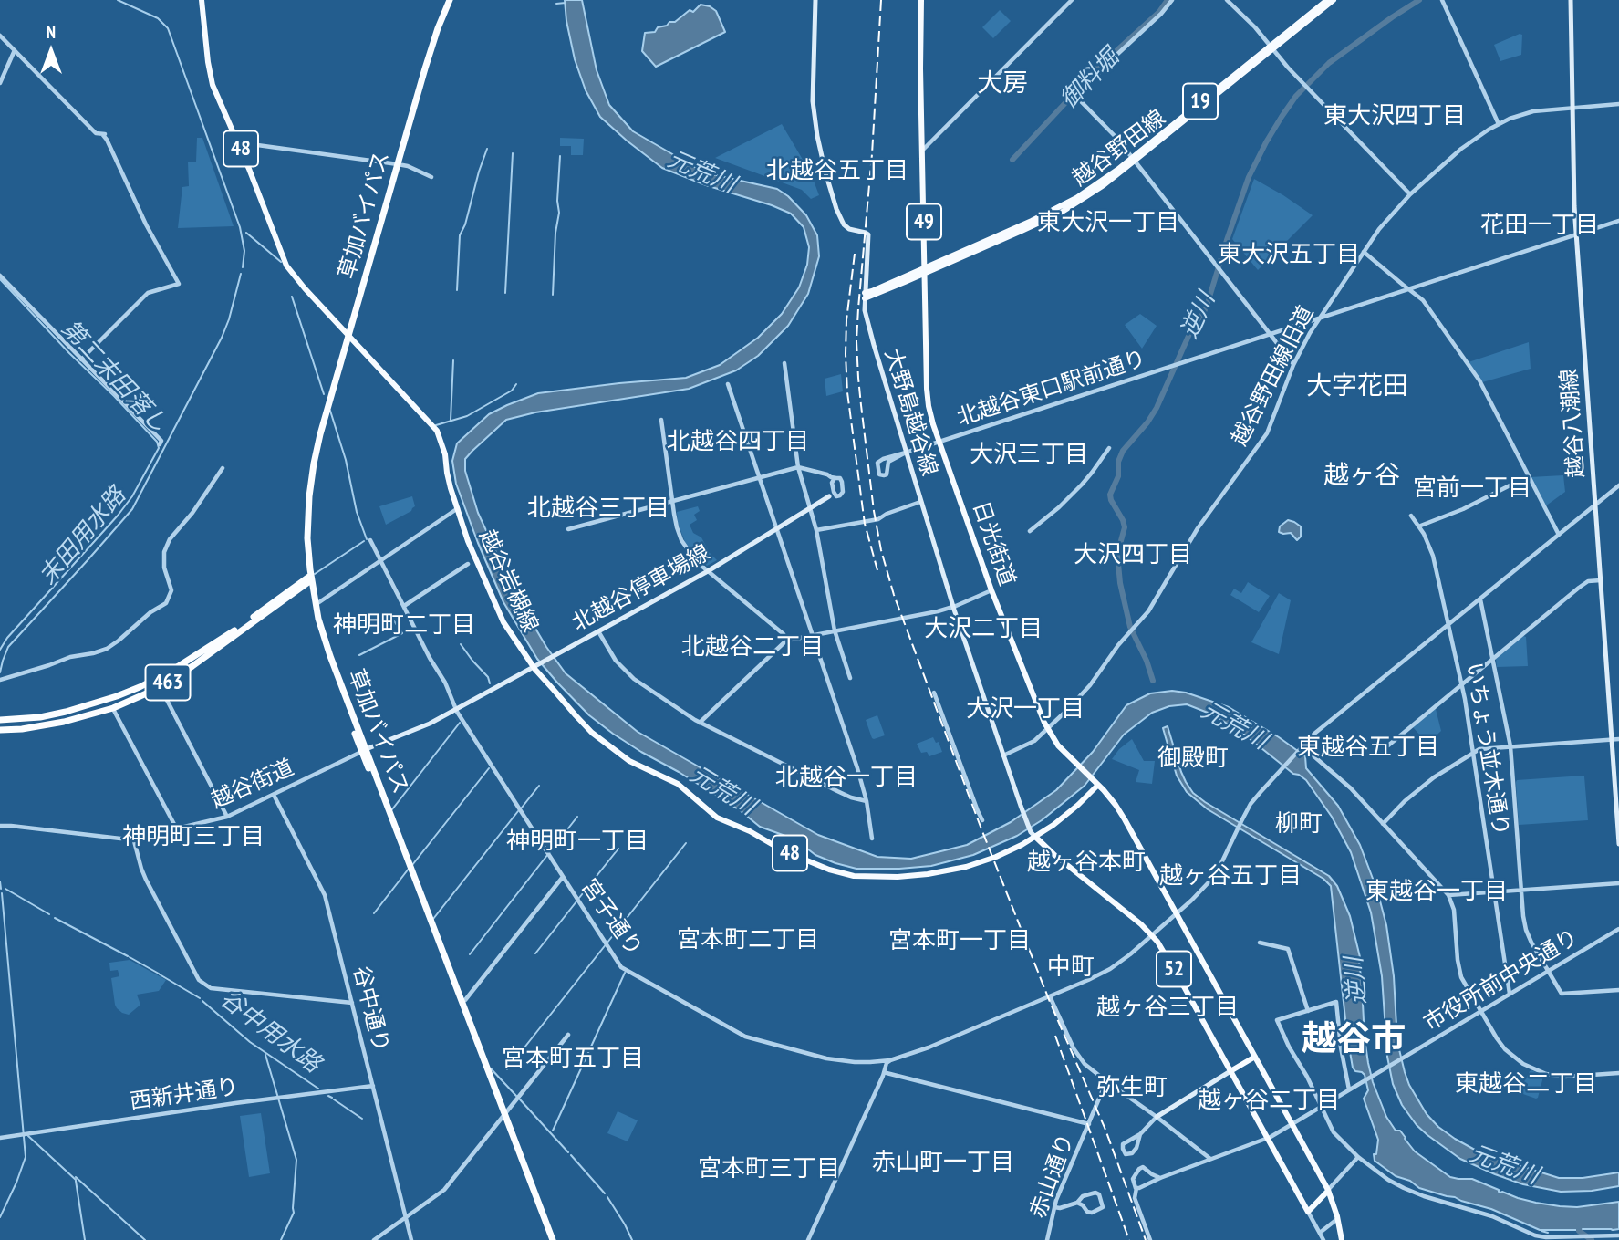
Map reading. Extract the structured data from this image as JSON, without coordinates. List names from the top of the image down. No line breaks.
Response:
{"streets":{"highway":["草加バイパス","463"],"main road":["19","48","越谷野田線","49","大野島越谷線","越谷八潮線","日光街道","越谷岩槻線","北越谷停車場線","52"],"street":["越谷野田線旧道","北越谷東口駅前通り","いちょう並木通り","越谷街道","宮子通り","市役所前中央通り","谷中通り","西新井通り","赤山通り"]},"crossings":[["越谷野田線","大野島越谷線"],["越谷野田線","日光街道"],["草加バイパス","越谷岩槻線"],["草加バイパス","北越谷停車場線"],["草加バイパス","463"],["草加バイパス","越谷街道"],["越谷野田線旧道","北越谷東口駅前通り"],["越谷野田線旧道","大野島越谷線"],["越谷野田線旧道","越谷八潮線"],["越谷野田線旧道","日光街道"],["北越谷東口駅前通り","大野島越谷線"],["北越谷東口駅前通り","越谷八潮線"],["北越谷東口駅前通り","日光街道"],["大野島越谷線","越谷岩槻線"],["大野島越谷線","52"],["越谷八潮線","宮子通り"],["日光街道","越谷岩槻線"],["日光街道","宮子通り"],["日光街道","市役所前中央通り"],["越谷岩槻線","北越谷停車場線"],["越谷岩槻線","52"],["北越谷停車場線","越谷街道"],["北越谷停車場線","宮子通り"],["いちょう並木通り","宮子通り"],["いちょう並木通り","市役所前中央通り"],["越谷街道","谷中通り"],["宮子通り","52"],["52","市役所前中央通り"],["谷中通り","西新井通り"]],"districts":["大房","東大沢四丁目","北越谷五丁目","東大沢一丁目","花田一丁目","東大沢五丁目","大字花田","北越谷四丁目","大沢三丁目","越ヶ谷","宮前一丁目","北越谷三丁目","大沢四丁目","神明町二丁目","大沢二丁目","北越谷二丁目","大沢一丁目","東越谷五丁目","御殿町","北越谷一丁目","柳町","神明町三丁目","神明町一丁目","越ヶ谷本町","越ヶ谷五丁目","東越谷一丁目","宮本町二丁目","宮本町一丁目","中町","越ヶ谷三丁目","越谷市","宮本町五丁目","東越谷二丁目","弥生町","越ヶ谷二丁目","赤山町一丁目","宮本町三丁目"],"water":["御料堀","元荒川","逆川","第二末田落し","末田用水路","谷中用水路"],"north":"top"}
